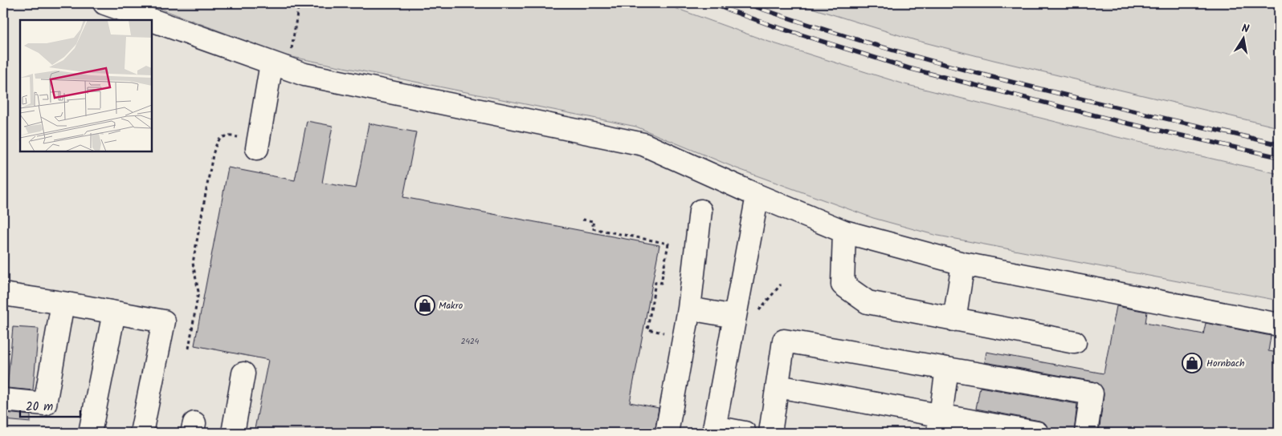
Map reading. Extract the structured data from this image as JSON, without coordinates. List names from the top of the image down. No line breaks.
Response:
{"places":{"shop":["Makro","Hornbach"]},"house_numbers":["2424"],"scale_bar":"20 m","north":"top"}
